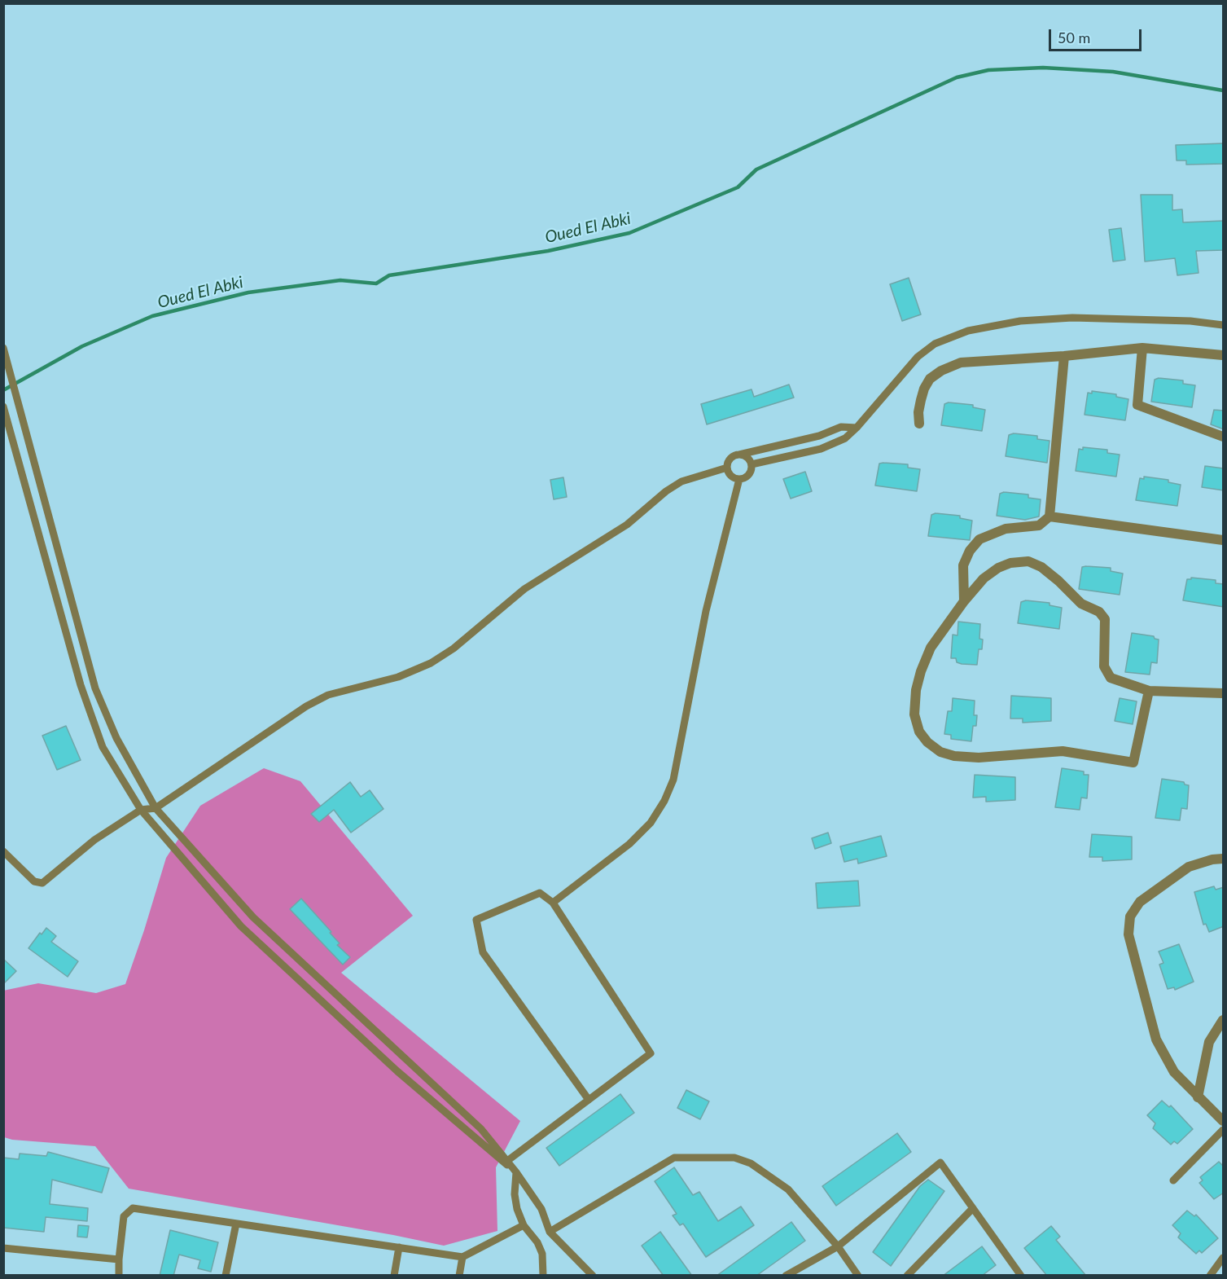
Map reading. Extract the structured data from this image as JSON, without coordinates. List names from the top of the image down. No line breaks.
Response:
{"water":["Oued El Abki"],"scale_bar":"50 m"}
